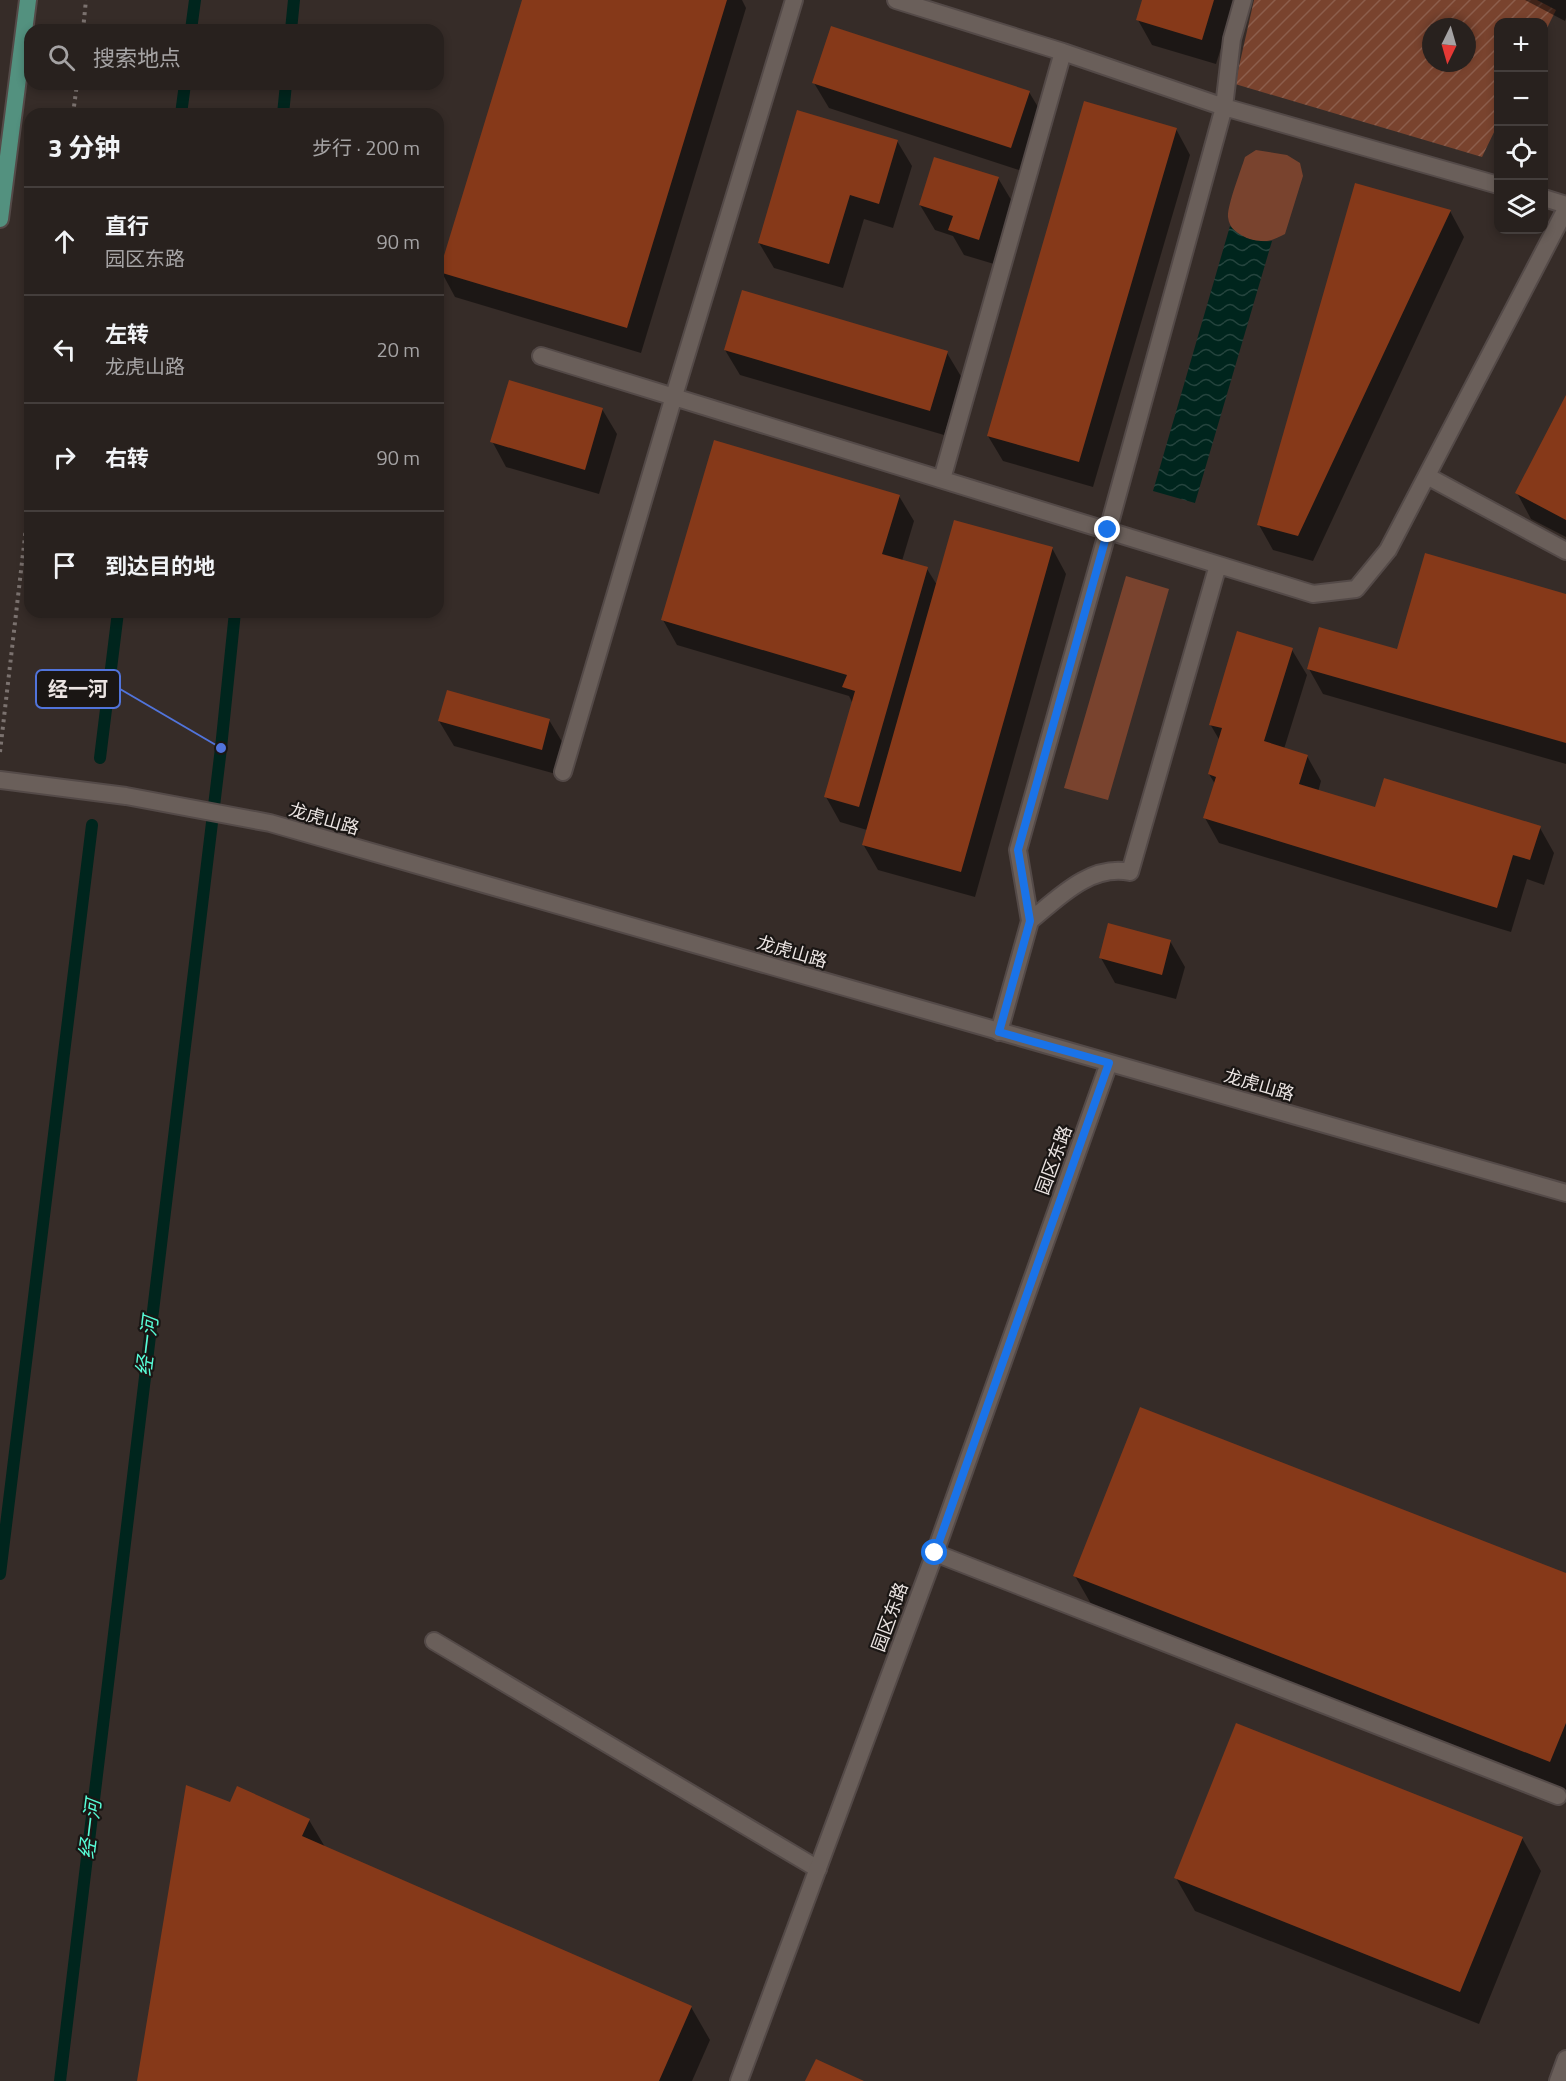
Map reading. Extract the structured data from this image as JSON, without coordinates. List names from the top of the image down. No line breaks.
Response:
{"streets":{"street":["龙虎山路","园区东路"]},"crossings":[["龙虎山路","园区东路"]],"water":["经一河"],"places":["经一河"],"north":"bottom","page":{"map_buttons":["+","−"],"search":"搜索地点","heading":["3 分钟","步行 · 200 m"],"list":[["直行","园区东路","90 m"],["左转","龙虎山路","20 m"],["右转","90 m"],"到达目的地"]}}
